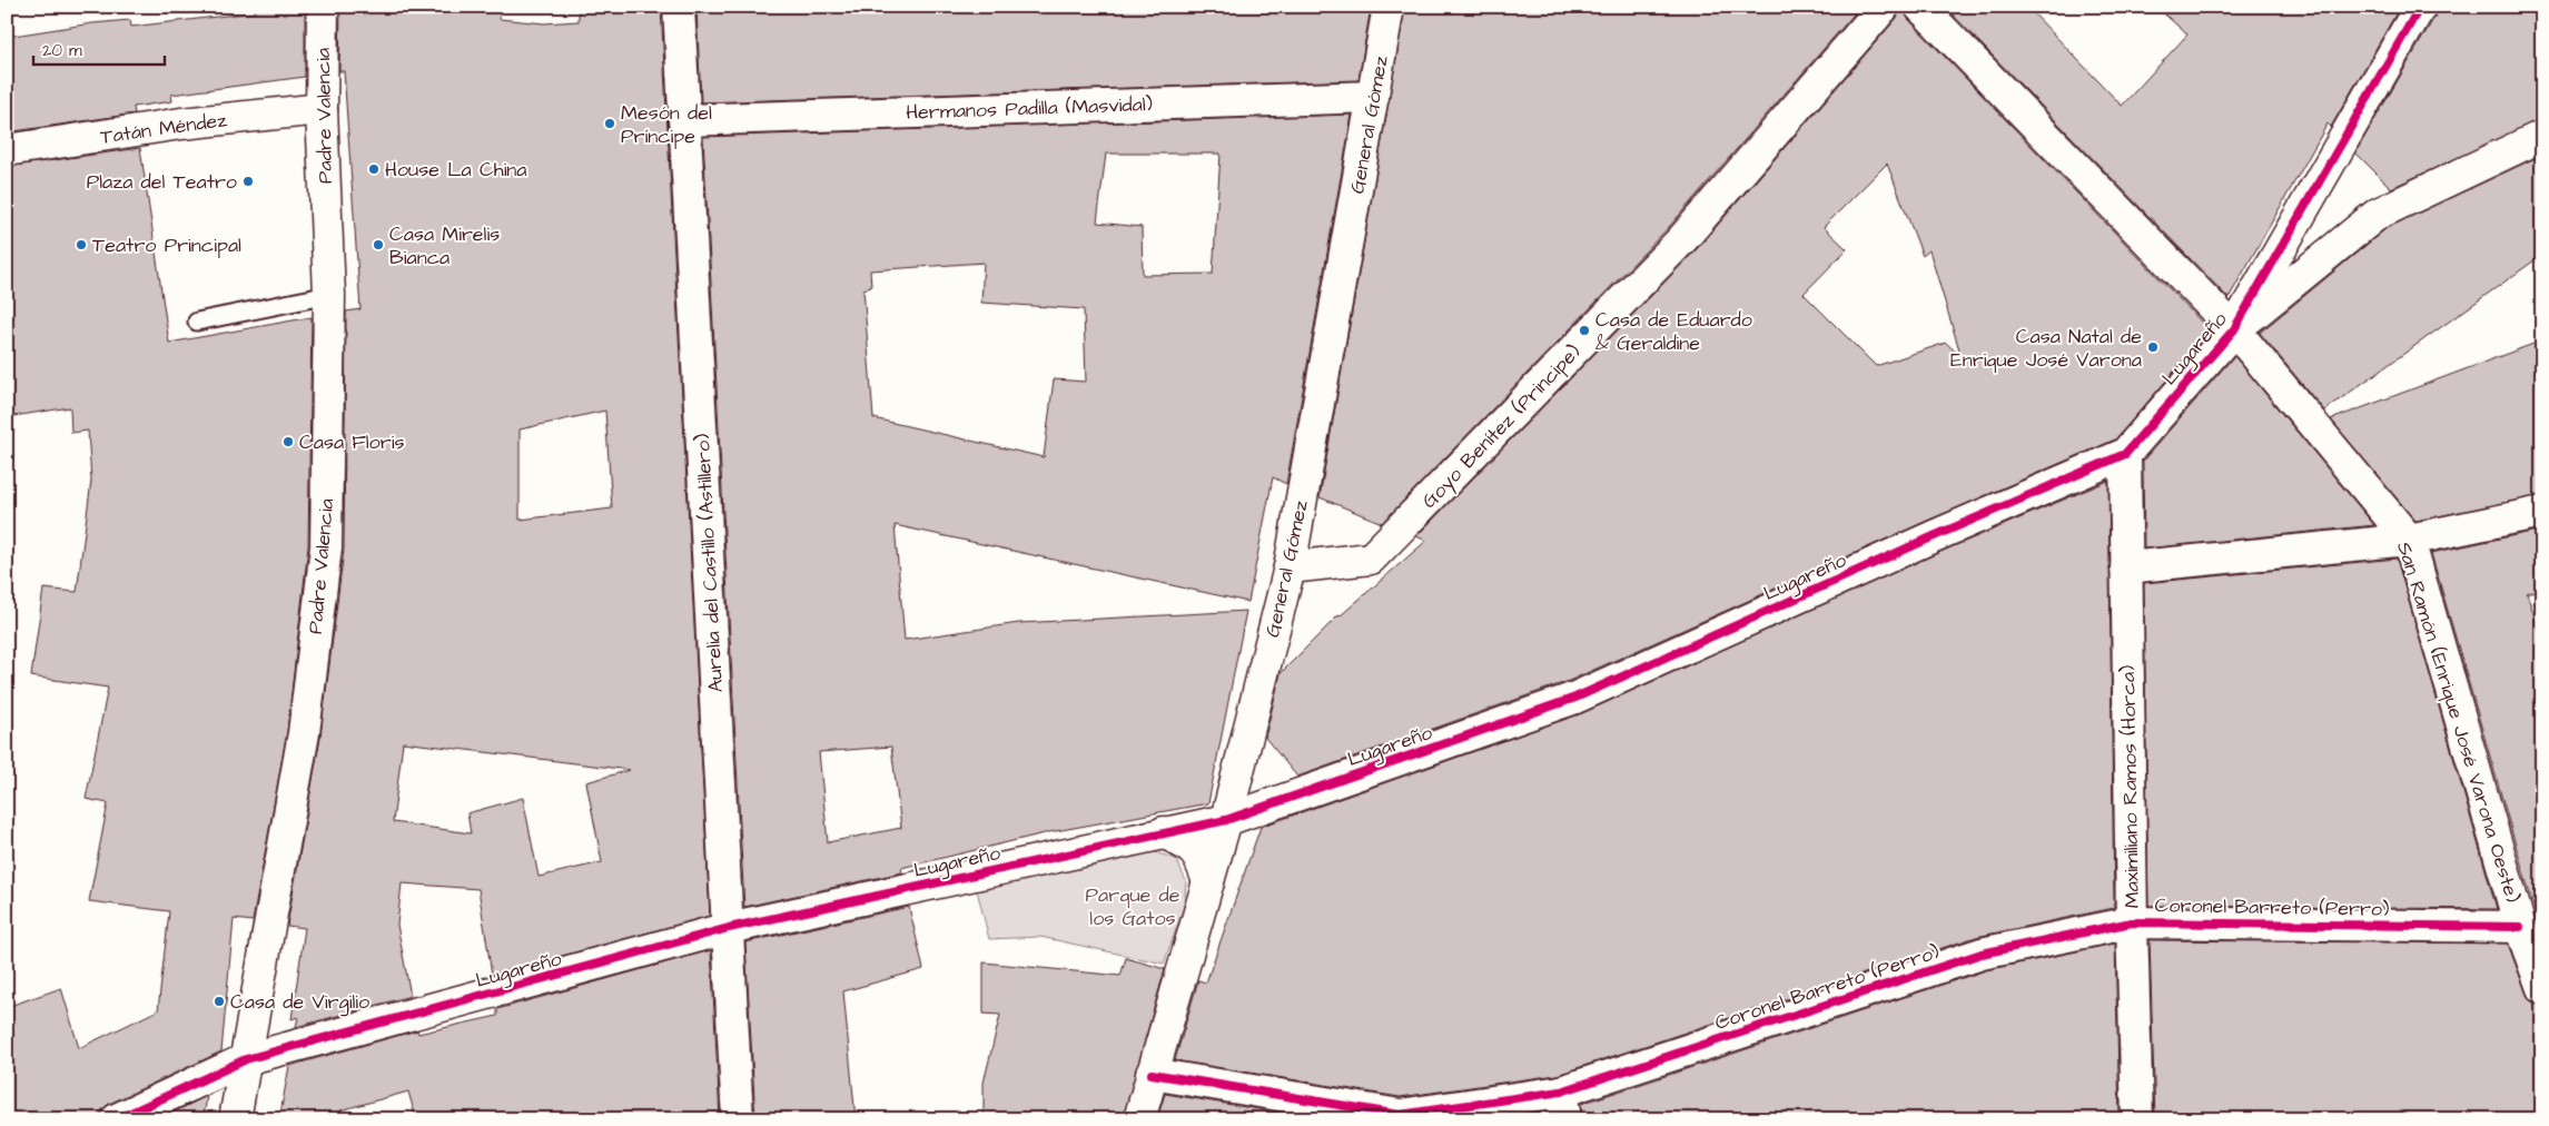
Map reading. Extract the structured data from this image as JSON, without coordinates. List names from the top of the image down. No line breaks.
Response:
{"streets":{"street":["Hermanos Padilla (Masvidal)","Padre Valencia","General Gómez","Tatán Méndez","Lugareño","Goyo Benítez (Principe)","Aurelia del Castillo (Astillero)","San Ramón (Enrique José Varona Oeste)","Maximiliano Ramos (Horca)","Coronel Barreto (Perro)"]},"crossings":[["Hermanos Padilla (Masvidal)","General Gómez"],["Hermanos Padilla (Masvidal)","Aurelia del Castillo (Astillero)"],["Padre Valencia","Tatán Méndez"],["Padre Valencia","Lugareño"],["General Gómez","Lugareño"],["General Gómez","Goyo Benítez (Principe)"],["General Gómez","Coronel Barreto (Perro)"],["Lugareño","Aurelia del Castillo (Astillero)"],["Lugareño","San Ramón (Enrique José Varona Oeste)"],["Lugareño","Maximiliano Ramos (Horca)"],["San Ramón (Enrique José Varona Oeste)","Coronel Barreto (Perro)"],["Maximiliano Ramos (Horca)","Coronel Barreto (Perro)"]],"parks":["Parque de los Gatos"],"places":["Mesón del Príncipe","House La China","Plaza del Teatro","Teatro Principal","Casa Mirelis Bianca","Casa de Eduardo & Geraldine","Casa Natal de Enrique José Varona","Casa Floris","Casa de Virgilio"],"scale_bar":"20 m"}
